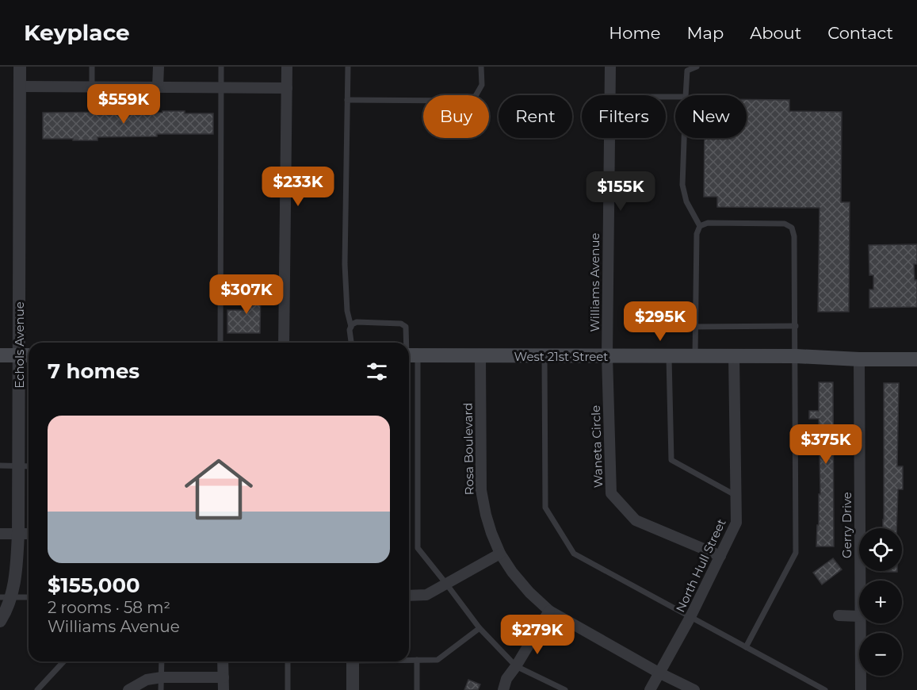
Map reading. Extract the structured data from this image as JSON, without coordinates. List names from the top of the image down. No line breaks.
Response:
{"streets":{"main road":["West 21st Street"],"street":["Williams Avenue","Echols Avenue","Waneta Circle","Rosa Boulevard","Gerry Drive","North Hull Street"]},"crossings":[["Williams Avenue","West 21st Street"],["Williams Avenue","Waneta Circle"],["West 21st Street","Waneta Circle"],["West 21st Street","Rosa Boulevard"],["West 21st Street","Gerry Drive"],["West 21st Street","North Hull Street"],["Waneta Circle","North Hull Street"],["Rosa Boulevard","North Hull Street"]],"page":{"header":"Keyplace","nav":["Home","Map","About","Contact"],"price":["$559K","$233K","$155K","$307K","$295K","$375K","$279K"],"chip":["Buy","Rent","Filters","New"],"heading":"7 homes","list":[{"name":"$155,000","note":"2 rooms · 58 m² · Williams Avenue"}],"map_buttons":["+","−"]}}
